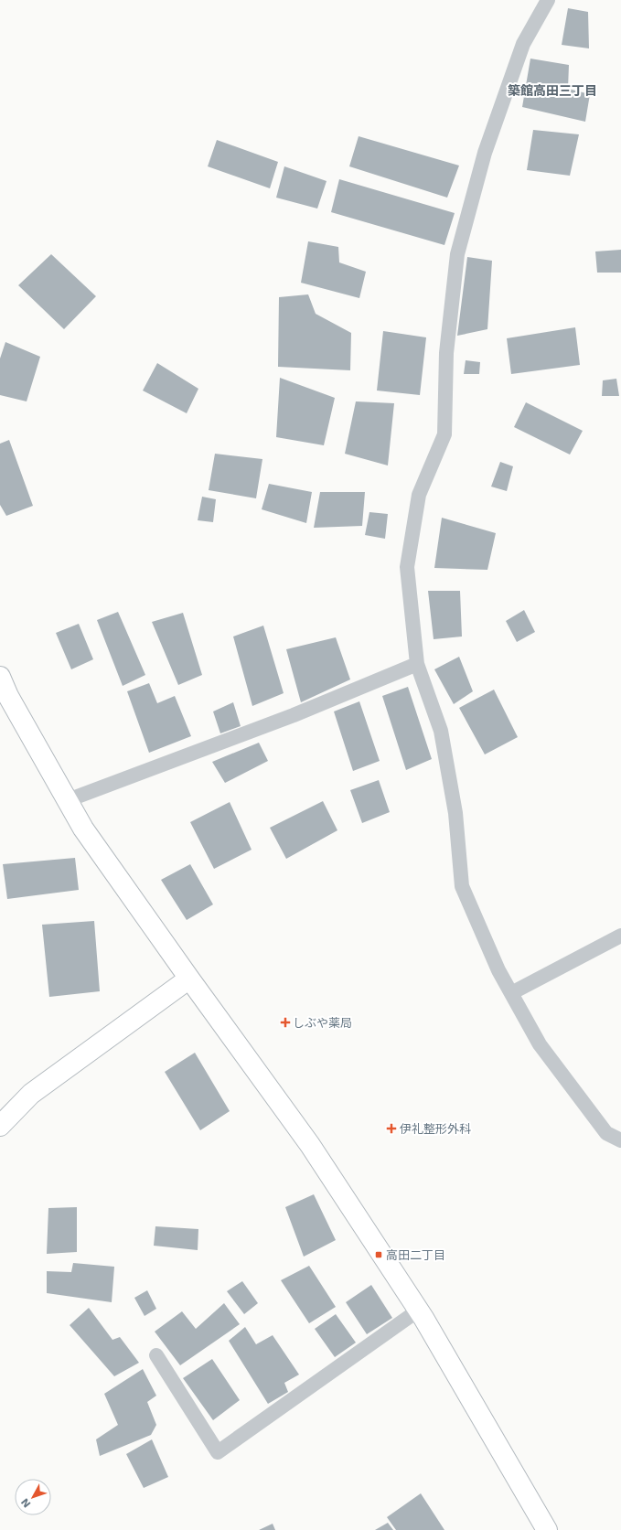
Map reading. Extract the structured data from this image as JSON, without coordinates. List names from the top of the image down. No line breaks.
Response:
{"districts":["築館高田三丁目"],"places":{"health":["しぶや薬局","伊礼整形外科"],"transit":["高田二丁目"]},"north":"bottom left"}
